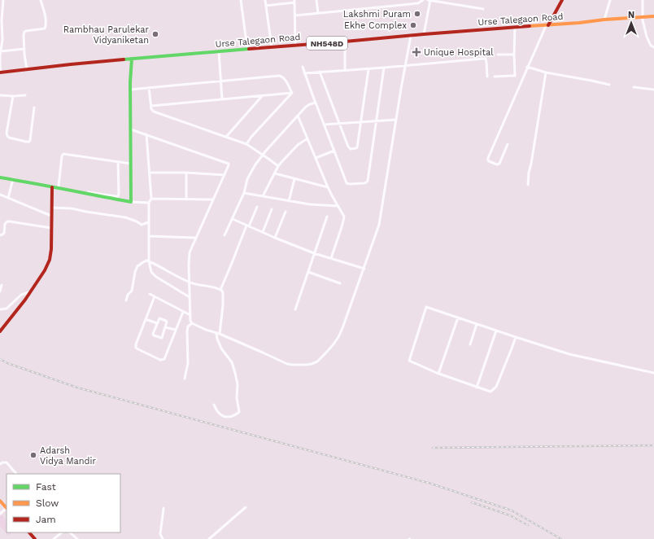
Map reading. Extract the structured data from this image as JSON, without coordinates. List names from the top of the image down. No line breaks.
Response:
{"streets":{"main road":["Urse Talegaon Road","NH548D"]},"places":{"other":["Lakshmi Puram","Ekhe Complex","Rambhau Parulekar Vidyaniketan","Adarsh Vidya Mandir"],"health":["Unique Hospital"]},"legend":["Fast","Slow","Jam"],"north":"top"}
